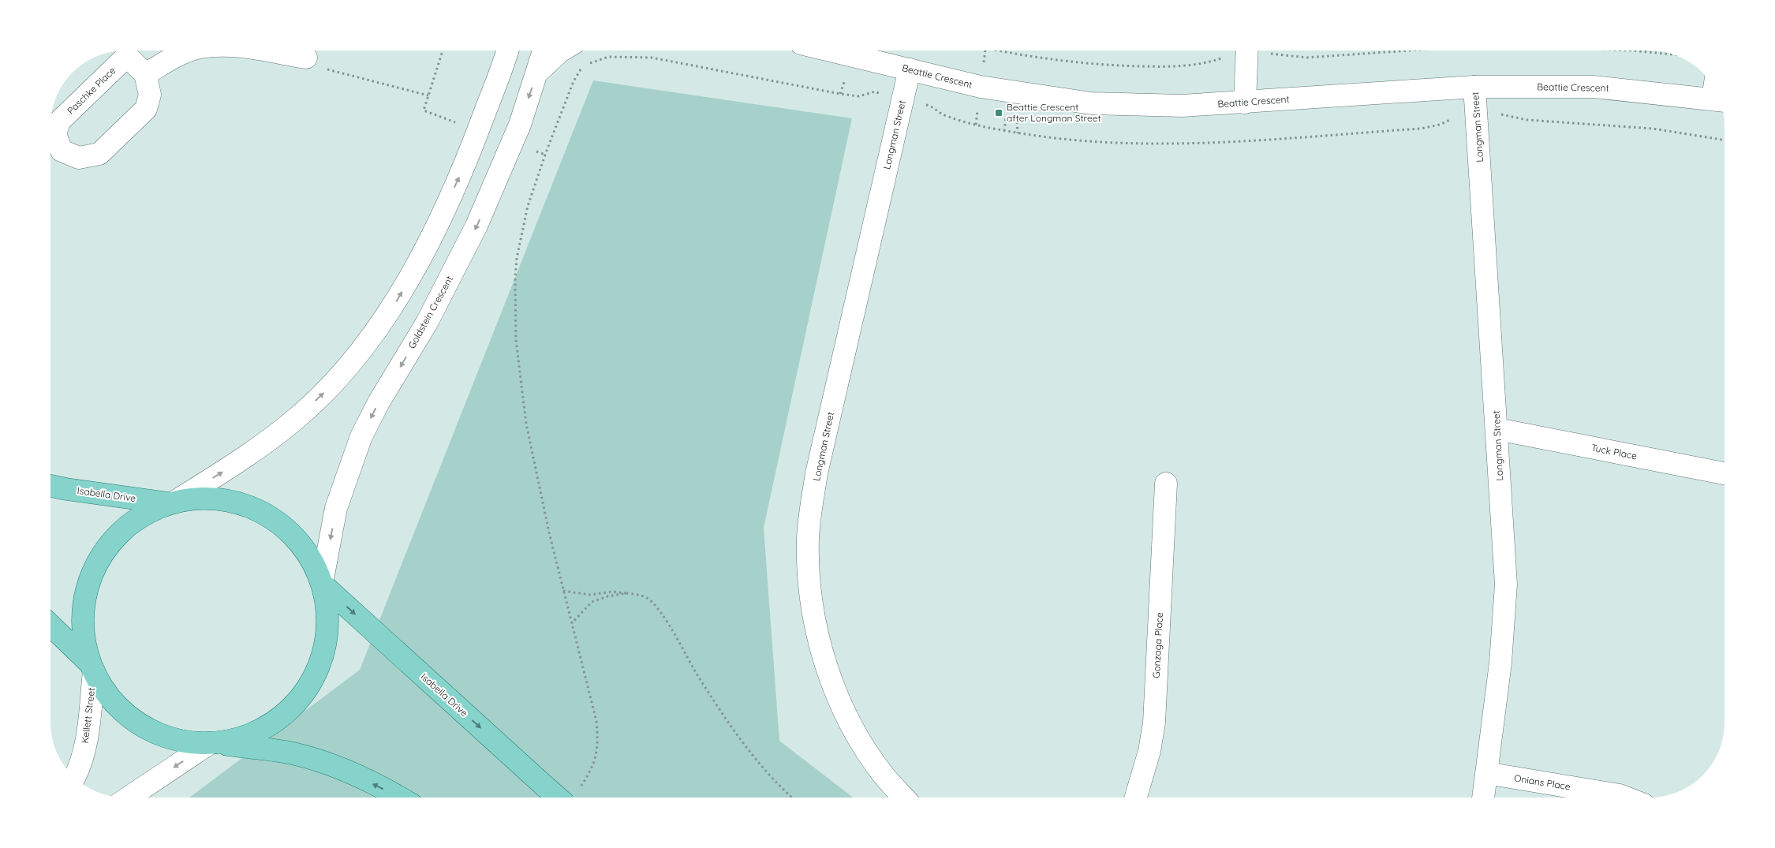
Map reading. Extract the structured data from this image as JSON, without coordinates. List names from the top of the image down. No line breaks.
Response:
{"streets":{"main road":["Isabella Drive"],"street":["Beattie Crescent","Paschke Place","Longman Street","Goldstein Crescent","Tuck Place","Gonzaga Place","Kellett Street","Onians Place"]},"crossings":[["Beattie Crescent","Longman Street"],["Longman Street","Tuck Place"],["Longman Street","Onians Place"],["Goldstein Crescent","Isabella Drive"]],"one_way":["Isabella Drive"],"places":{"transit":["Beattie Crescent after Longman Street"]}}
